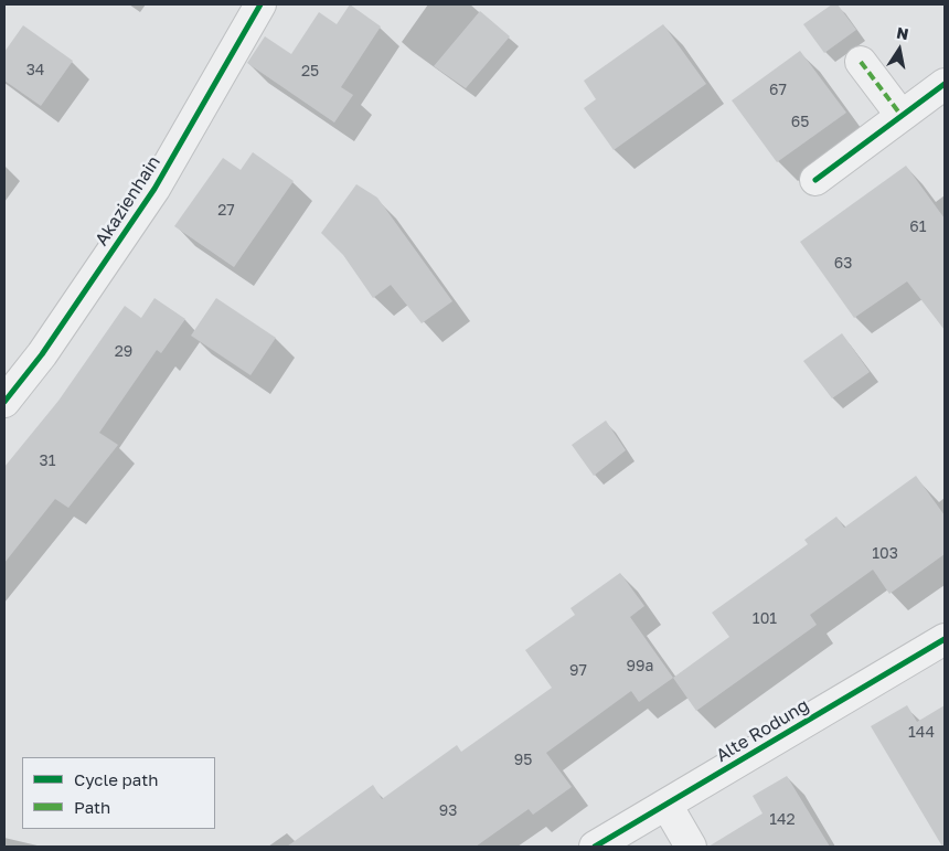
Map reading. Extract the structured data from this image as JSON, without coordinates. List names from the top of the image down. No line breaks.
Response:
{"streets":{"street":["Akazienhain","Alte Rodung"]},"house_numbers":["34","25","67","65","27","61","63","29","31","103","101","99a","97","144","95","93","142"],"legend":["Cycle path","Path"],"north":"top"}
